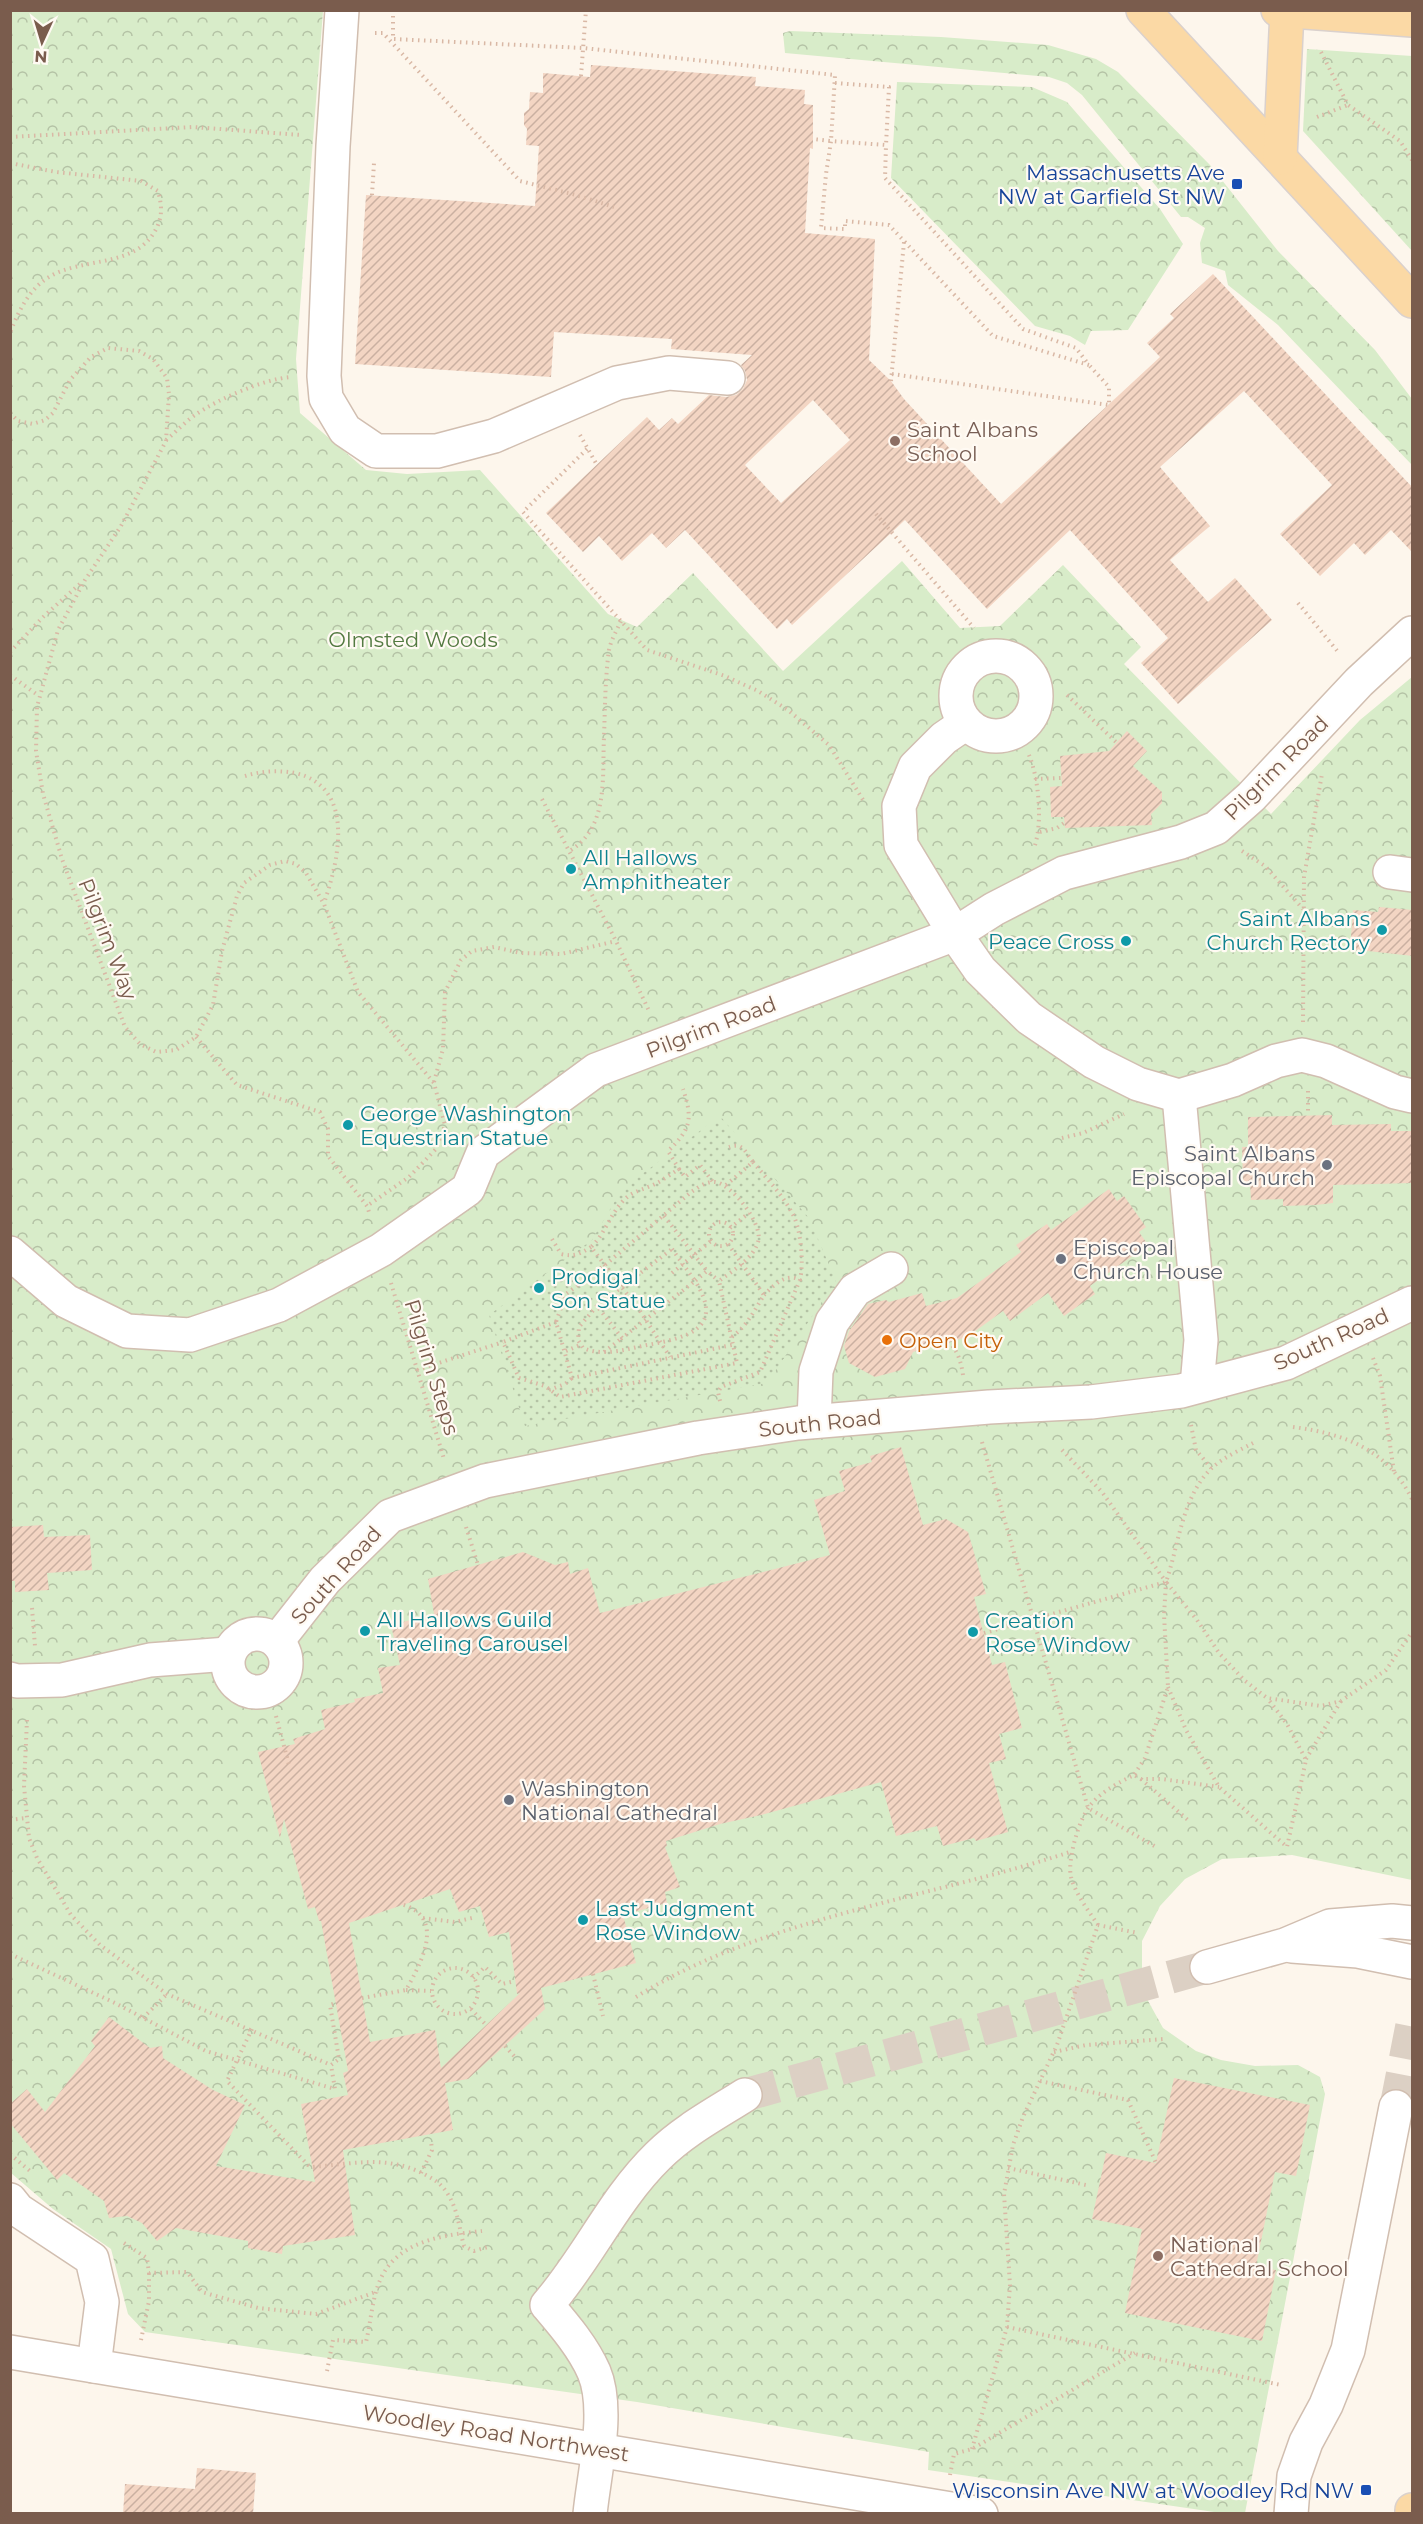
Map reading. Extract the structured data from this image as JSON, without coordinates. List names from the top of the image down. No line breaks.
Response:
{"streets":{"street":["Pilgrim Road","South Road","Woodley Road Northwest"],"path":["Pilgrim Way","Pilgrim Steps"]},"parks":["Olmsted Woods"],"places":{"transit":["Massachusetts Ave NW at Garfield St NW","Wisconsin Ave NW at Woodley Rd NW"],"other":["Saint Albans School","All Hallows Amphitheater","Saint Albans Church Rectory","Peace Cross","George Washington Equestrian Statue","Saint Albans Episcopal Church","Episcopal Church House","Prodigal Son Statue","Open City","All Hallows Guild Traveling Carousel","Creation Rose Window","Washington National Cathedral","Last Judgment Rose Window","National Cathedral School"]},"north":"bottom"}
